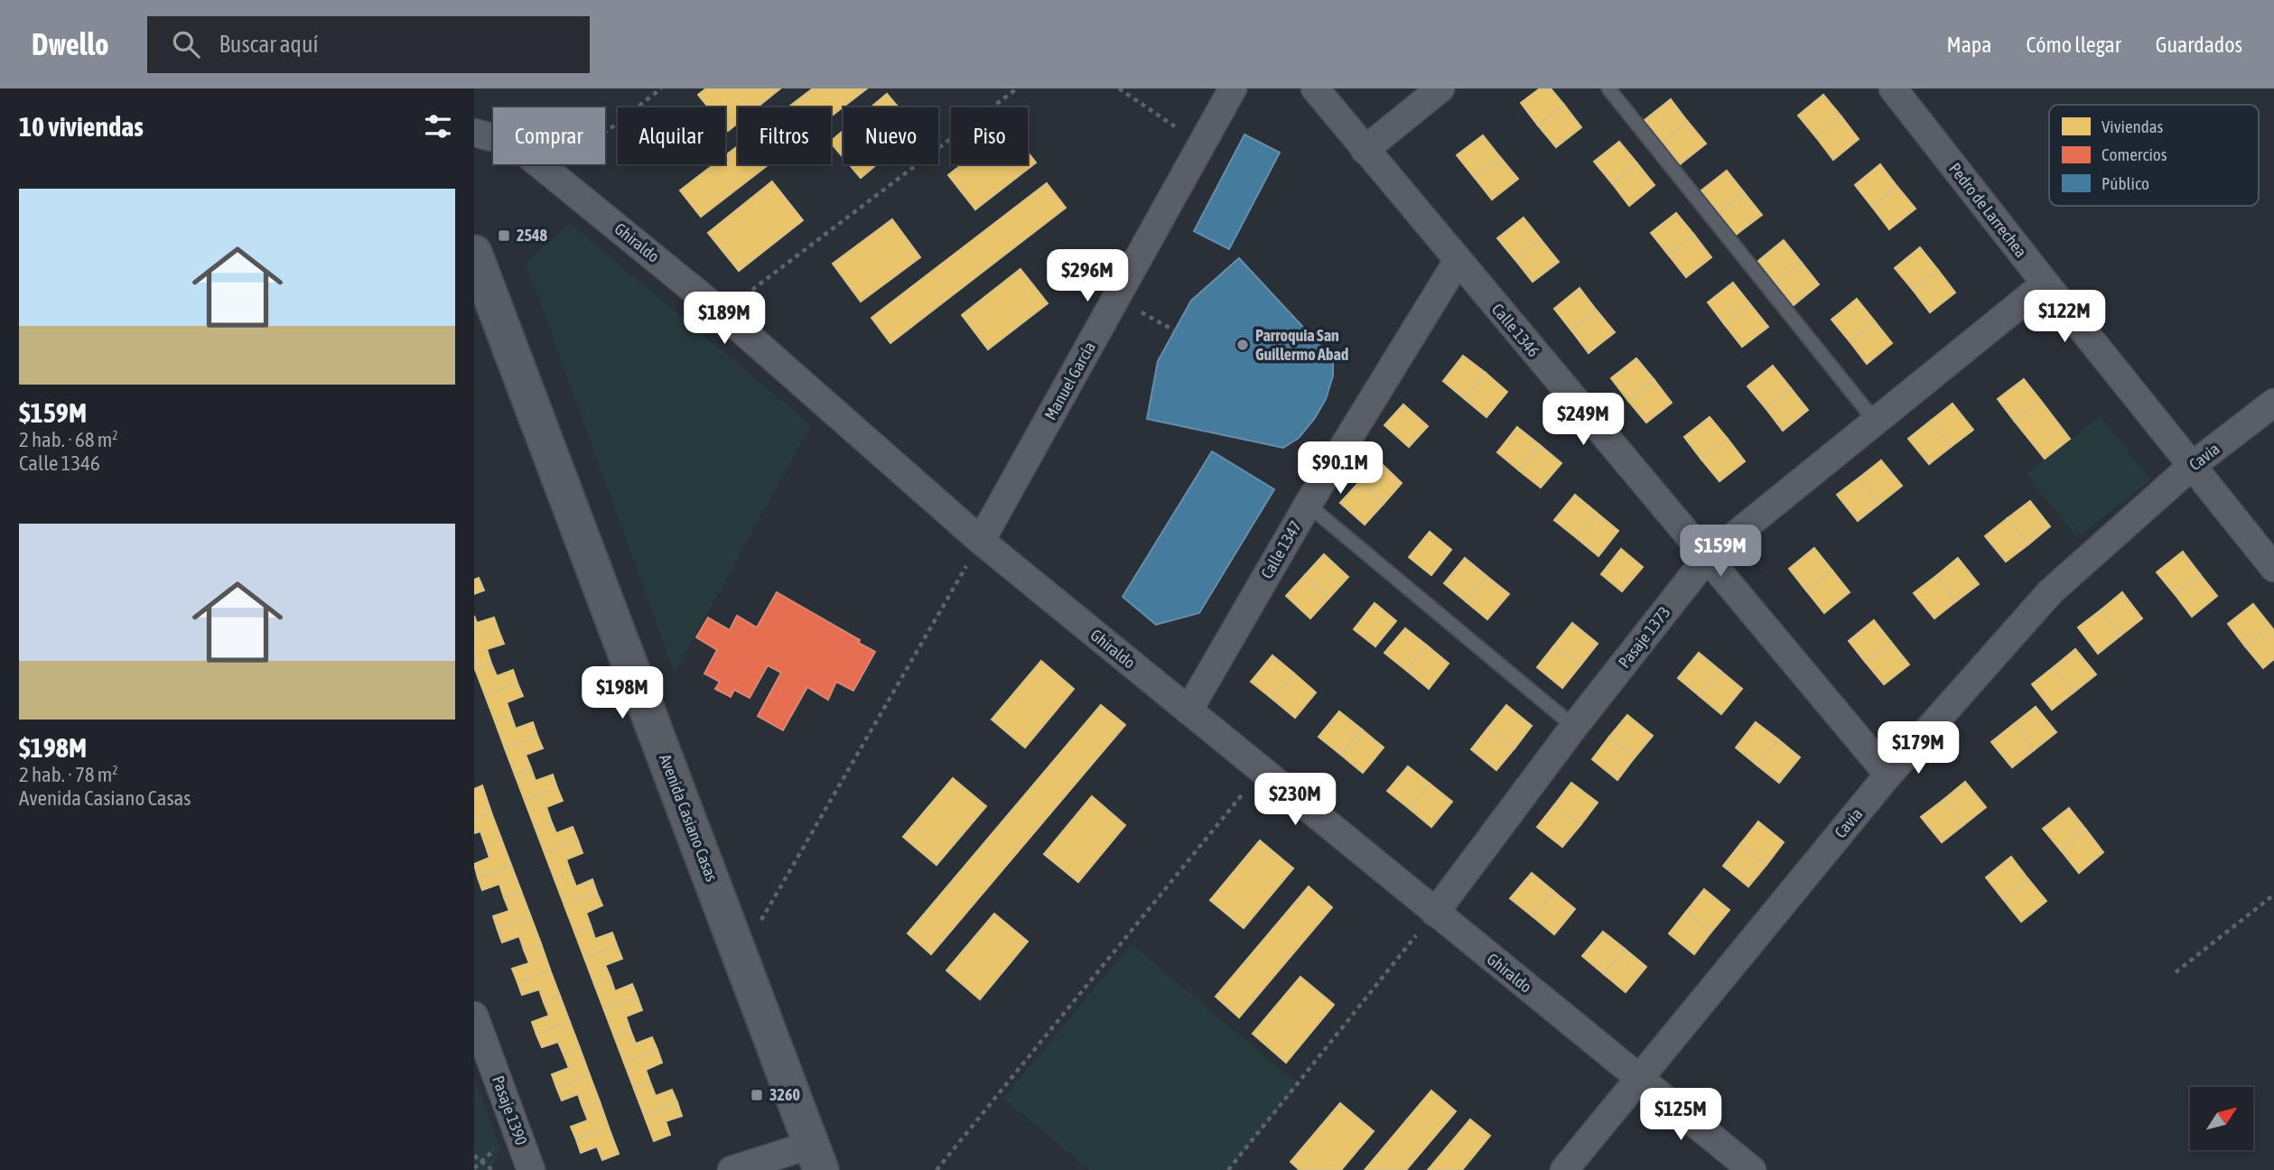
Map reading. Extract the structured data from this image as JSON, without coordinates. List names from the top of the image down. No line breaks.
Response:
{"streets":{"main road":["Avenida Casiano Casas"],"street":["Pedro de Larrechea","Ghiraldo","Calle 1346","Manuel García","Cavia","Calle 1347","Pasaje 1373","Pasaje 1390"]},"crossings":[["Pedro de Larrechea","Cavia"],["Pedro de Larrechea","Pasaje 1373"],["Ghiraldo","Manuel García"],["Ghiraldo","Cavia"],["Ghiraldo","Calle 1347"],["Ghiraldo","Pasaje 1373"],["Calle 1346","Cavia"],["Calle 1346","Calle 1347"],["Calle 1346","Pasaje 1373"]],"places":{"transit":["2548","3260"],"other":["Parroquia San Guillermo Abad"]},"legend":["Viviendas","Comercios","Público"],"north":"top right","page":{"header":"Dwello","search":"Buscar aquí","nav":["Mapa","Cómo llegar","Guardados"],"heading":"10 viviendas","chip":["Comprar","Alquilar","Filtros","Nuevo","Piso"],"list":[{"name":"$159M","note":"2 hab. · 68 m² · Calle 1346"},{"name":"$198M","note":"2 hab. · 78 m² · Avenida Casiano Casas"}],"price":["$296M","$122M","$189M","$249M","$90.1M","$159M","$198M","$179M","$230M","$125M"]}}
